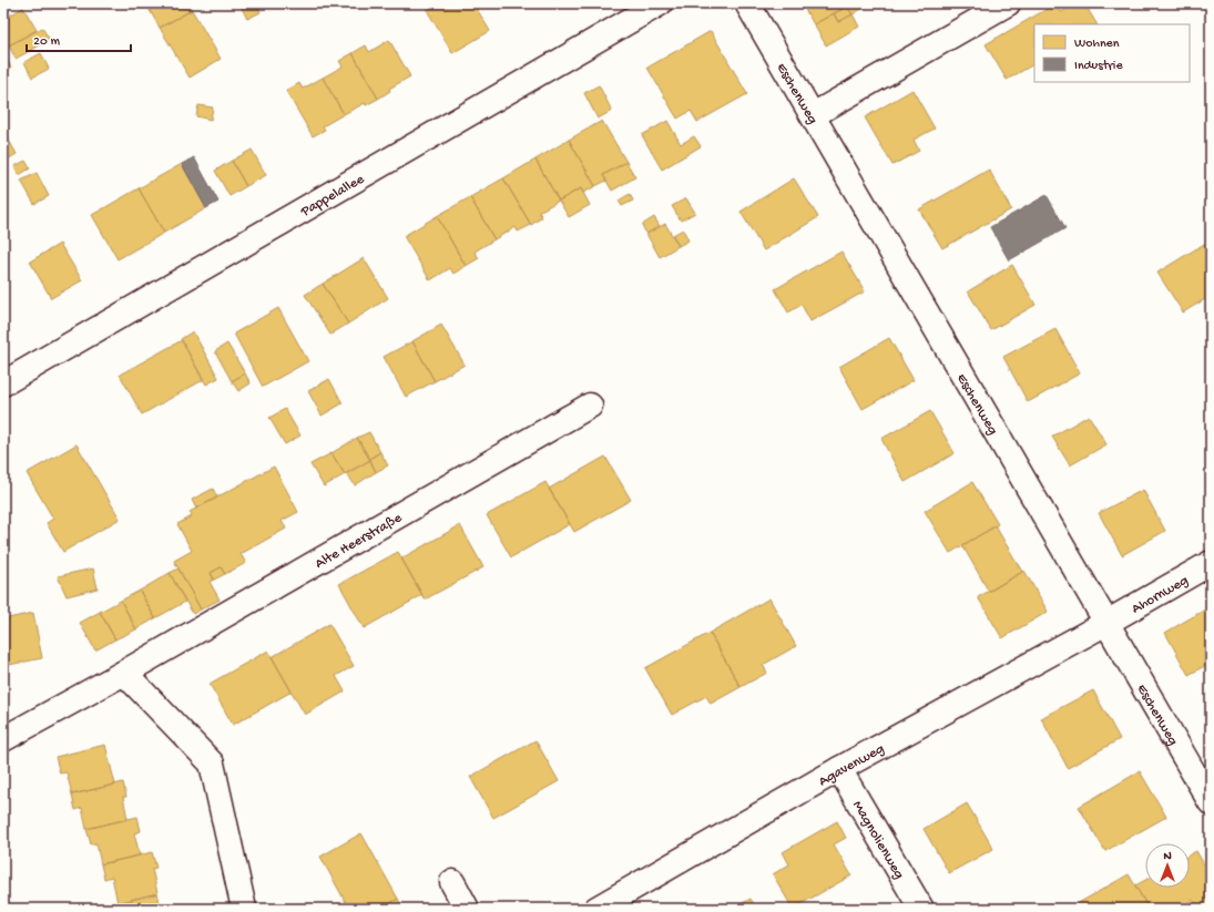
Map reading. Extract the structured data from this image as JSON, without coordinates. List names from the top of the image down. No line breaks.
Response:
{"streets":{"street":["Eschenweg","Pappelallee","Alte Heerstraße","Ahornweg","Agavenweg","Magnolienweg"]},"crossings":[["Eschenweg","Ahornweg"],["Eschenweg","Agavenweg"],["Ahornweg","Agavenweg"],["Agavenweg","Magnolienweg"]],"legend":["Wohnen","Industrie"],"scale_bar":"20 m","north":"top"}
